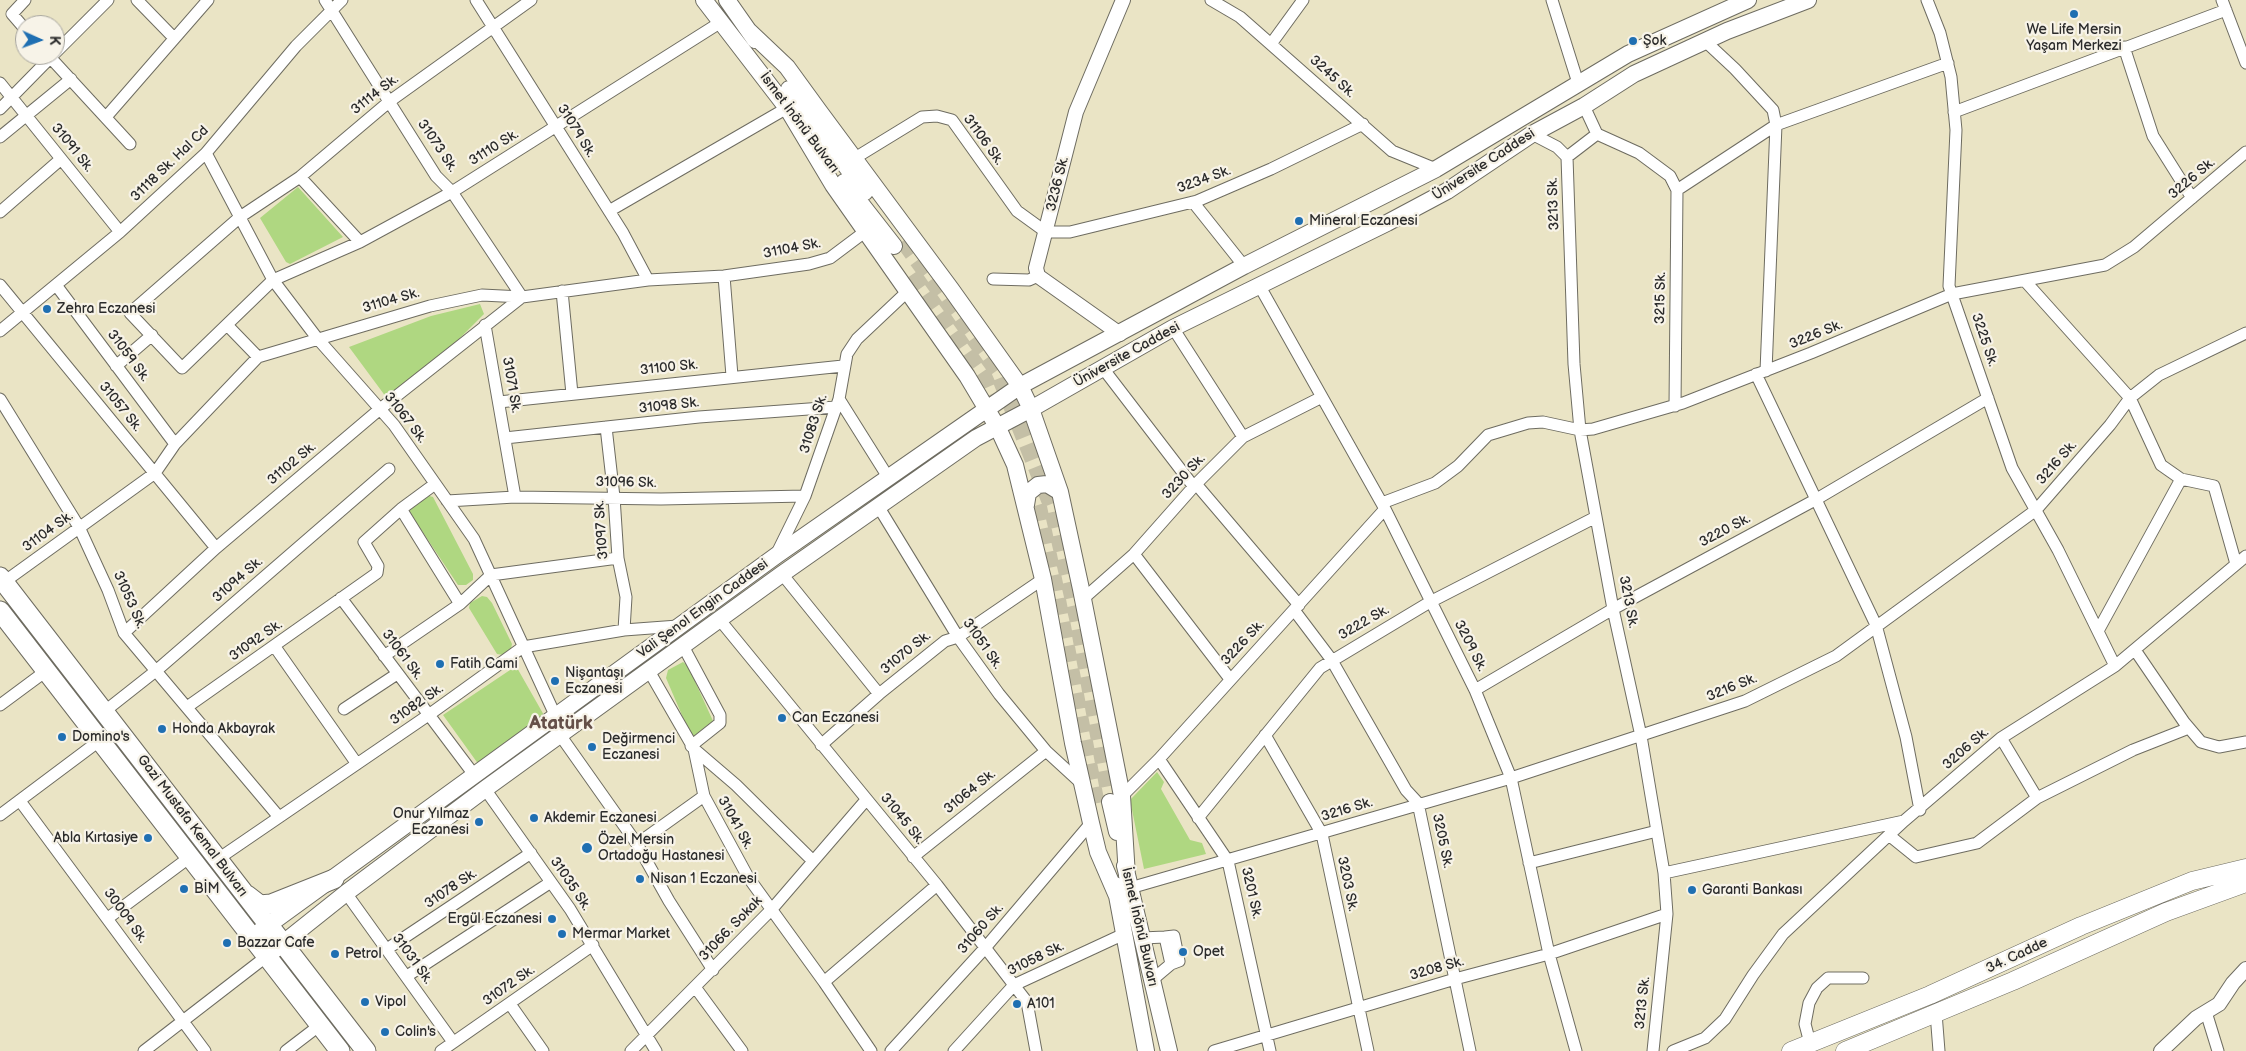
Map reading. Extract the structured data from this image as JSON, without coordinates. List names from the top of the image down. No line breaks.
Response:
{"streets":{"highway":["Gazi Mustafa Kemal Bulvarı"],"main road":["İsmet İnönü Bulvarı","Üniversite Caddesi","Vali Şenol Engin Caddesi","34. Cadde"],"street":["3245 Sk.","31114 Sk.","31079 Sk.","31106 Sk.","31073 Sk.","31091 Sk.","31110 Sk.","31118 Sk. Hal Cd","3226 Sk.","3234 Sk.","3236 Sk.","3213 Sk.","31104 Sk.","3215 Sk.","3225 Sk.","31059 Sk.","31100 Sk.","31071 Sk.","31098 Sk.","31057 Sk.","31067 Sk.","31083 Sk.","3216 Sk.","31102 Sk.","3230 Sk.","31096 Sk.","31097 Sk.","3220 Sk.","31094 Sk.","31053 Sk.","3222 Sk.","31092 Sk.","31051 Sk.","3209 Sk.","31070 Sk.","31061 Sk.","31082 Sk.","3206 Sk.","31064 Sk.","31045 Sk.","31041 Sk.","3205 Sk.","31035 Sk.","3203 Sk.","31078 Sk.","3201 Sk.","30009 Sk.","31066. Sokak","31060 Sk.","31031 Sk.","31058 Sk.","3208 Sk.","31072 Sk."]},"crossings":[["3245 Sk.","Üniversite Caddesi"],["3245 Sk.","3234 Sk."],["31114 Sk.","31079 Sk."],["31114 Sk.","31073 Sk."],["31114 Sk.","31059 Sk."],["31114 Sk.","31067 Sk."],["İsmet İnönü Bulvarı","31106 Sk."],["İsmet İnönü Bulvarı","31110 Sk."],["İsmet İnönü Bulvarı","Üniversite Caddesi"],["İsmet İnönü Bulvarı","3226 Sk."],["İsmet İnönü Bulvarı","3216 Sk."],["İsmet İnönü Bulvarı","3230 Sk."],["İsmet İnönü Bulvarı","31058 Sk."],["31079 Sk.","31110 Sk."],["31079 Sk.","31104 Sk."],["31106 Sk.","3234 Sk."],["31106 Sk.","3236 Sk."],["31073 Sk.","31110 Sk."],["31073 Sk.","31118 Sk. Hal Cd"],["31073 Sk.","31104 Sk."],["31091 Sk.","31118 Sk. Hal Cd"],["31110 Sk.","31067 Sk."],["31118 Sk. Hal Cd","31059 Sk."],["31118 Sk. Hal Cd","31057 Sk."],["31118 Sk. Hal Cd","31067 Sk."],["Üniversite Caddesi","Vali Şenol Engin Caddesi"],["Üniversite Caddesi","3209 Sk."],["Üniversite Caddesi","3205 Sk."],["3226 Sk.","3213 Sk."],["3226 Sk.","3215 Sk."],["3226 Sk.","3225 Sk."],["3226 Sk.","3209 Sk."],["3226 Sk.","3205 Sk."],["3226 Sk.","3201 Sk."],["3234 Sk.","3236 Sk."],["3213 Sk.","3216 Sk."],["3213 Sk.","3220 Sk."],["3213 Sk.","3222 Sk."],["3213 Sk.","3206 Sk."],["3213 Sk.","3208 Sk."],["31104 Sk.","31059 Sk."],["31104 Sk.","31057 Sk."],["31104 Sk.","31067 Sk."],["31104 Sk.","31053 Sk."],["31104 Sk.","Gazi Mustafa Kemal Bulvarı"],["3225 Sk.","3216 Sk."],["3225 Sk.","3220 Sk."],["3225 Sk.","3206 Sk."],["31100 Sk.","31071 Sk."],["31100 Sk.","31083 Sk."],["31071 Sk.","31098 Sk."],["31071 Sk.","31102 Sk."],["31071 Sk.","31096 Sk."],["31098 Sk.","31083 Sk."],["31098 Sk.","31097 Sk."],["31057 Sk.","31102 Sk."],["31067 Sk.","31102 Sk."],["31067 Sk.","31096 Sk."],["31067 Sk.","Vali Şenol Engin Caddesi"],["31067 Sk.","31082 Sk."],["31083 Sk.","31096 Sk."],["31083 Sk.","Vali Şenol Engin Caddesi"],["3216 Sk.","3209 Sk."],["3216 Sk.","3205 Sk."],["3216 Sk.","3203 Sk."],["3216 Sk.","3201 Sk."],["31102 Sk.","31053 Sk."],["3230 Sk.","3209 Sk."],["3230 Sk.","3205 Sk."],["31096 Sk.","31097 Sk."],["31097 Sk.","31082 Sk."],["3220 Sk.","3209 Sk."],["31094 Sk.","31053 Sk."],["31094 Sk.","Gazi Mustafa Kemal Bulvarı"],["31053 Sk.","31092 Sk."],["31053 Sk.","31082 Sk."],["Vali Şenol Engin Caddesi","31051 Sk."],["Vali Şenol Engin Caddesi","31061 Sk."],["Vali Şenol Engin Caddesi","31082 Sk."],["Vali Şenol Engin Caddesi","31045 Sk."],["Vali Şenol Engin Caddesi","31041 Sk."],["Vali Şenol Engin Caddesi","Gazi Mustafa Kemal Bulvarı"],["Vali Şenol Engin Caddesi","31035 Sk."],["Vali Şenol Engin Caddesi","31031 Sk."],["3222 Sk.","3209 Sk."],["3222 Sk.","3205 Sk."],["3222 Sk.","3203 Sk."],["3222 Sk.","3201 Sk."],["31092 Sk.","31061 Sk."],["31051 Sk.","31070 Sk."],["31051 Sk.","31064 Sk."],["3209 Sk.","3208 Sk."],["31070 Sk.","31045 Sk."],["31061 Sk.","31082 Sk."],["31082 Sk.","Gazi Mustafa Kemal Bulvarı"],["31064 Sk.","31045 Sk."],["31045 Sk.","31066. Sokak"],["31045 Sk.","31060 Sk."],["31045 Sk.","31058 Sk."],["31041 Sk.","31066. Sokak"],["3205 Sk.","3208 Sk."],["31035 Sk.","31078 Sk."],["31035 Sk.","31066. Sokak"],["31035 Sk.","31072 Sk."],["3203 Sk.","3208 Sk."],["31078 Sk.","31031 Sk."],["3201 Sk.","3208 Sk."],["31031 Sk.","31072 Sk."]],"districts":["Atatürk"],"places":["We Life Mersin Yaşam Merkezi","Şok","Mineral Eczanesi","Zehra Eczanesi","Fatih Cami","Nişantaşı Eczanesi","Can Eczanesi","Honda Akbayrak","Domino's","Değirmenci Eczanesi","Akdemir Eczanesi","Onur Yılmaz Eczanesi","Abla Kırtasiye","Özel Mersin Ortadoğu Hastanesi","Nisan 1 Eczanesi","BİM","Garanti Bankası","Ergül Eczanesi","Mermar Market","Bazzar Cafe","Opet","Petrol","Vipol","A101","Colin's"],"north":"right"}
